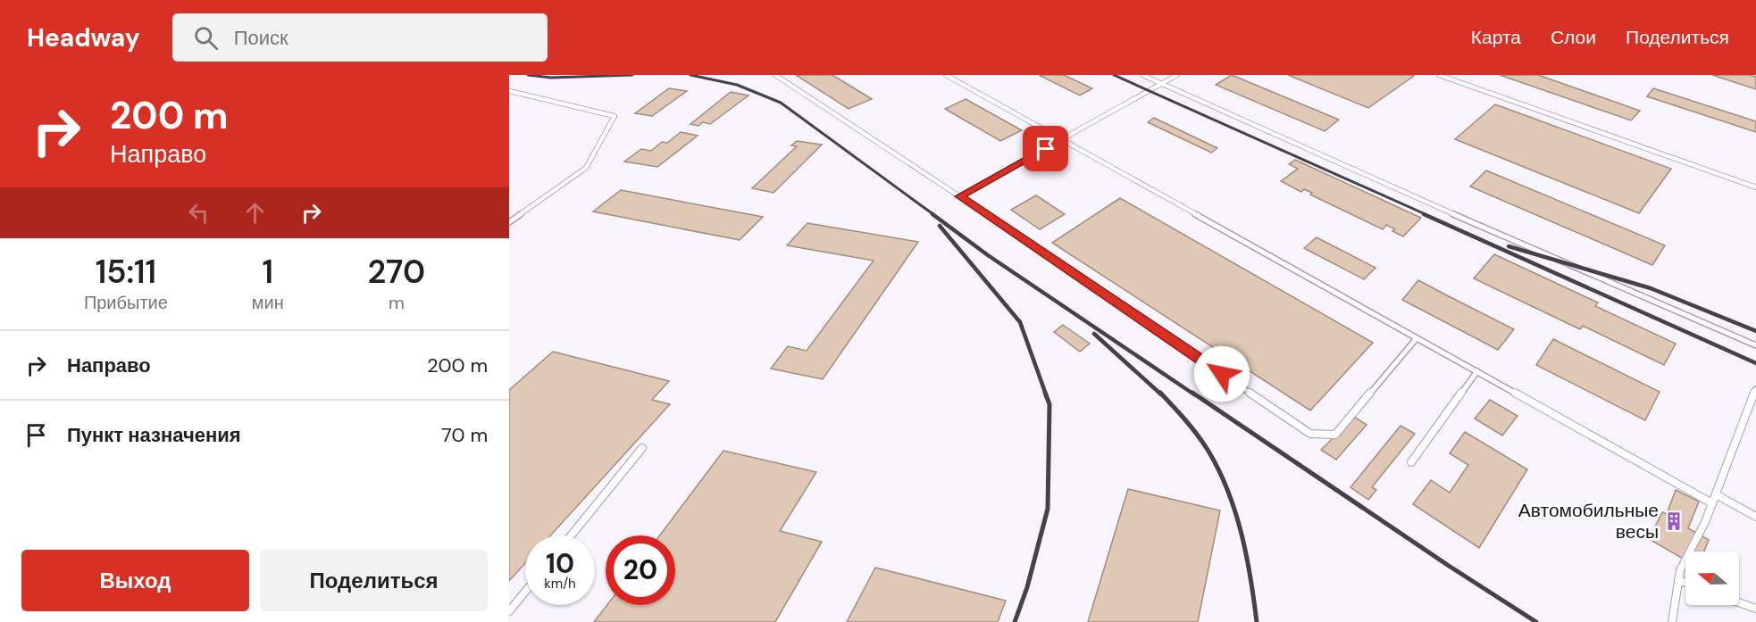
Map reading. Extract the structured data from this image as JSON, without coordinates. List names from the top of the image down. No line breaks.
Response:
{"places":{"building":["Автомобильные весы"]},"north":"left","page":{"header":"Headway","search":"Поиск","nav":["Карта","Слои","Поделиться"],"turn":["200 m","Направо"],"eta":["15:11","Прибытие","1","мин","270","m"],"list":[{"name":"Направо","value":"200 m"},{"name":"Пункт назначения","value":"70 m"}],"speed":"10 km/h","limit":"20","buttons":["Выход","Поделиться"]}}
